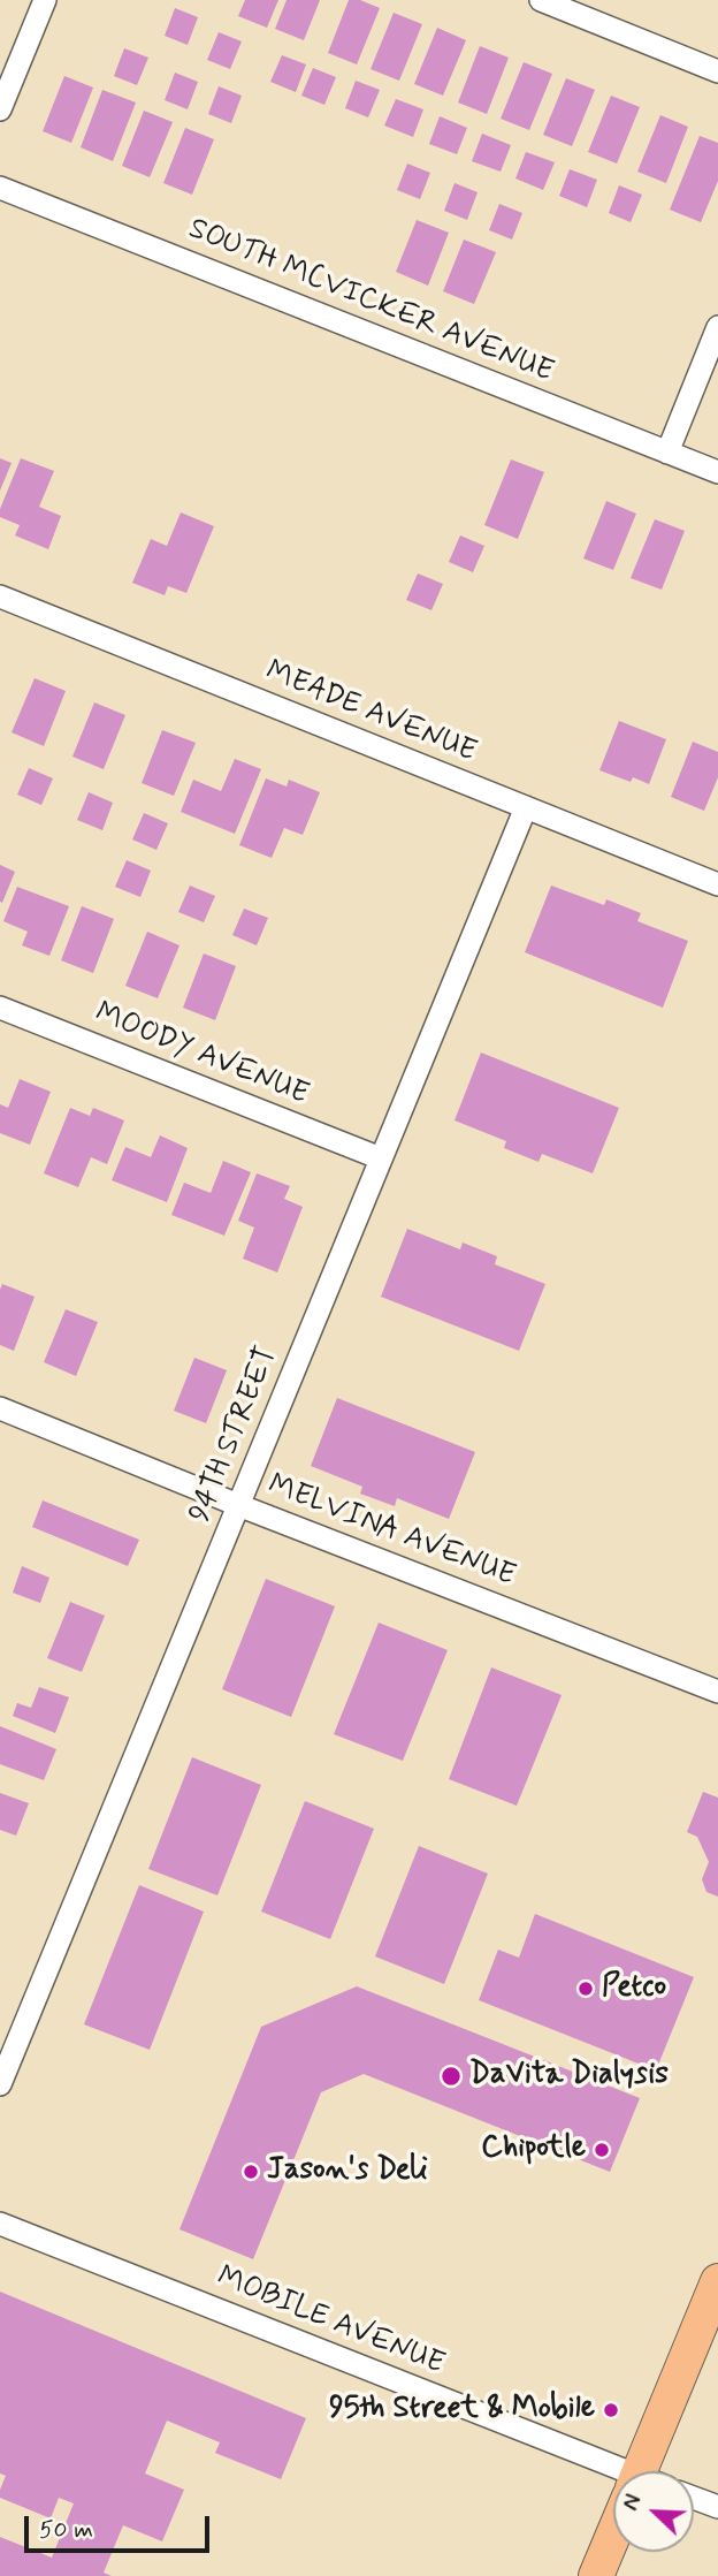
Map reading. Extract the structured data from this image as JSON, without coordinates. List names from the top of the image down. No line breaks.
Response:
{"streets":{"street":["SOUTH MCVICKER AVENUE","MEADE AVENUE","MOODY AVENUE","94TH STREET","MELVINA AVENUE","MOBILE AVENUE"]},"crossings":[["MEADE AVENUE","94TH STREET"],["MOODY AVENUE","94TH STREET"],["94TH STREET","MELVINA AVENUE"]],"places":["Petco","DaVita Dialysis","Chipotle","Jason's Deli","95th Street & Mobile"],"scale_bar":"50 m","north":"top left"}
